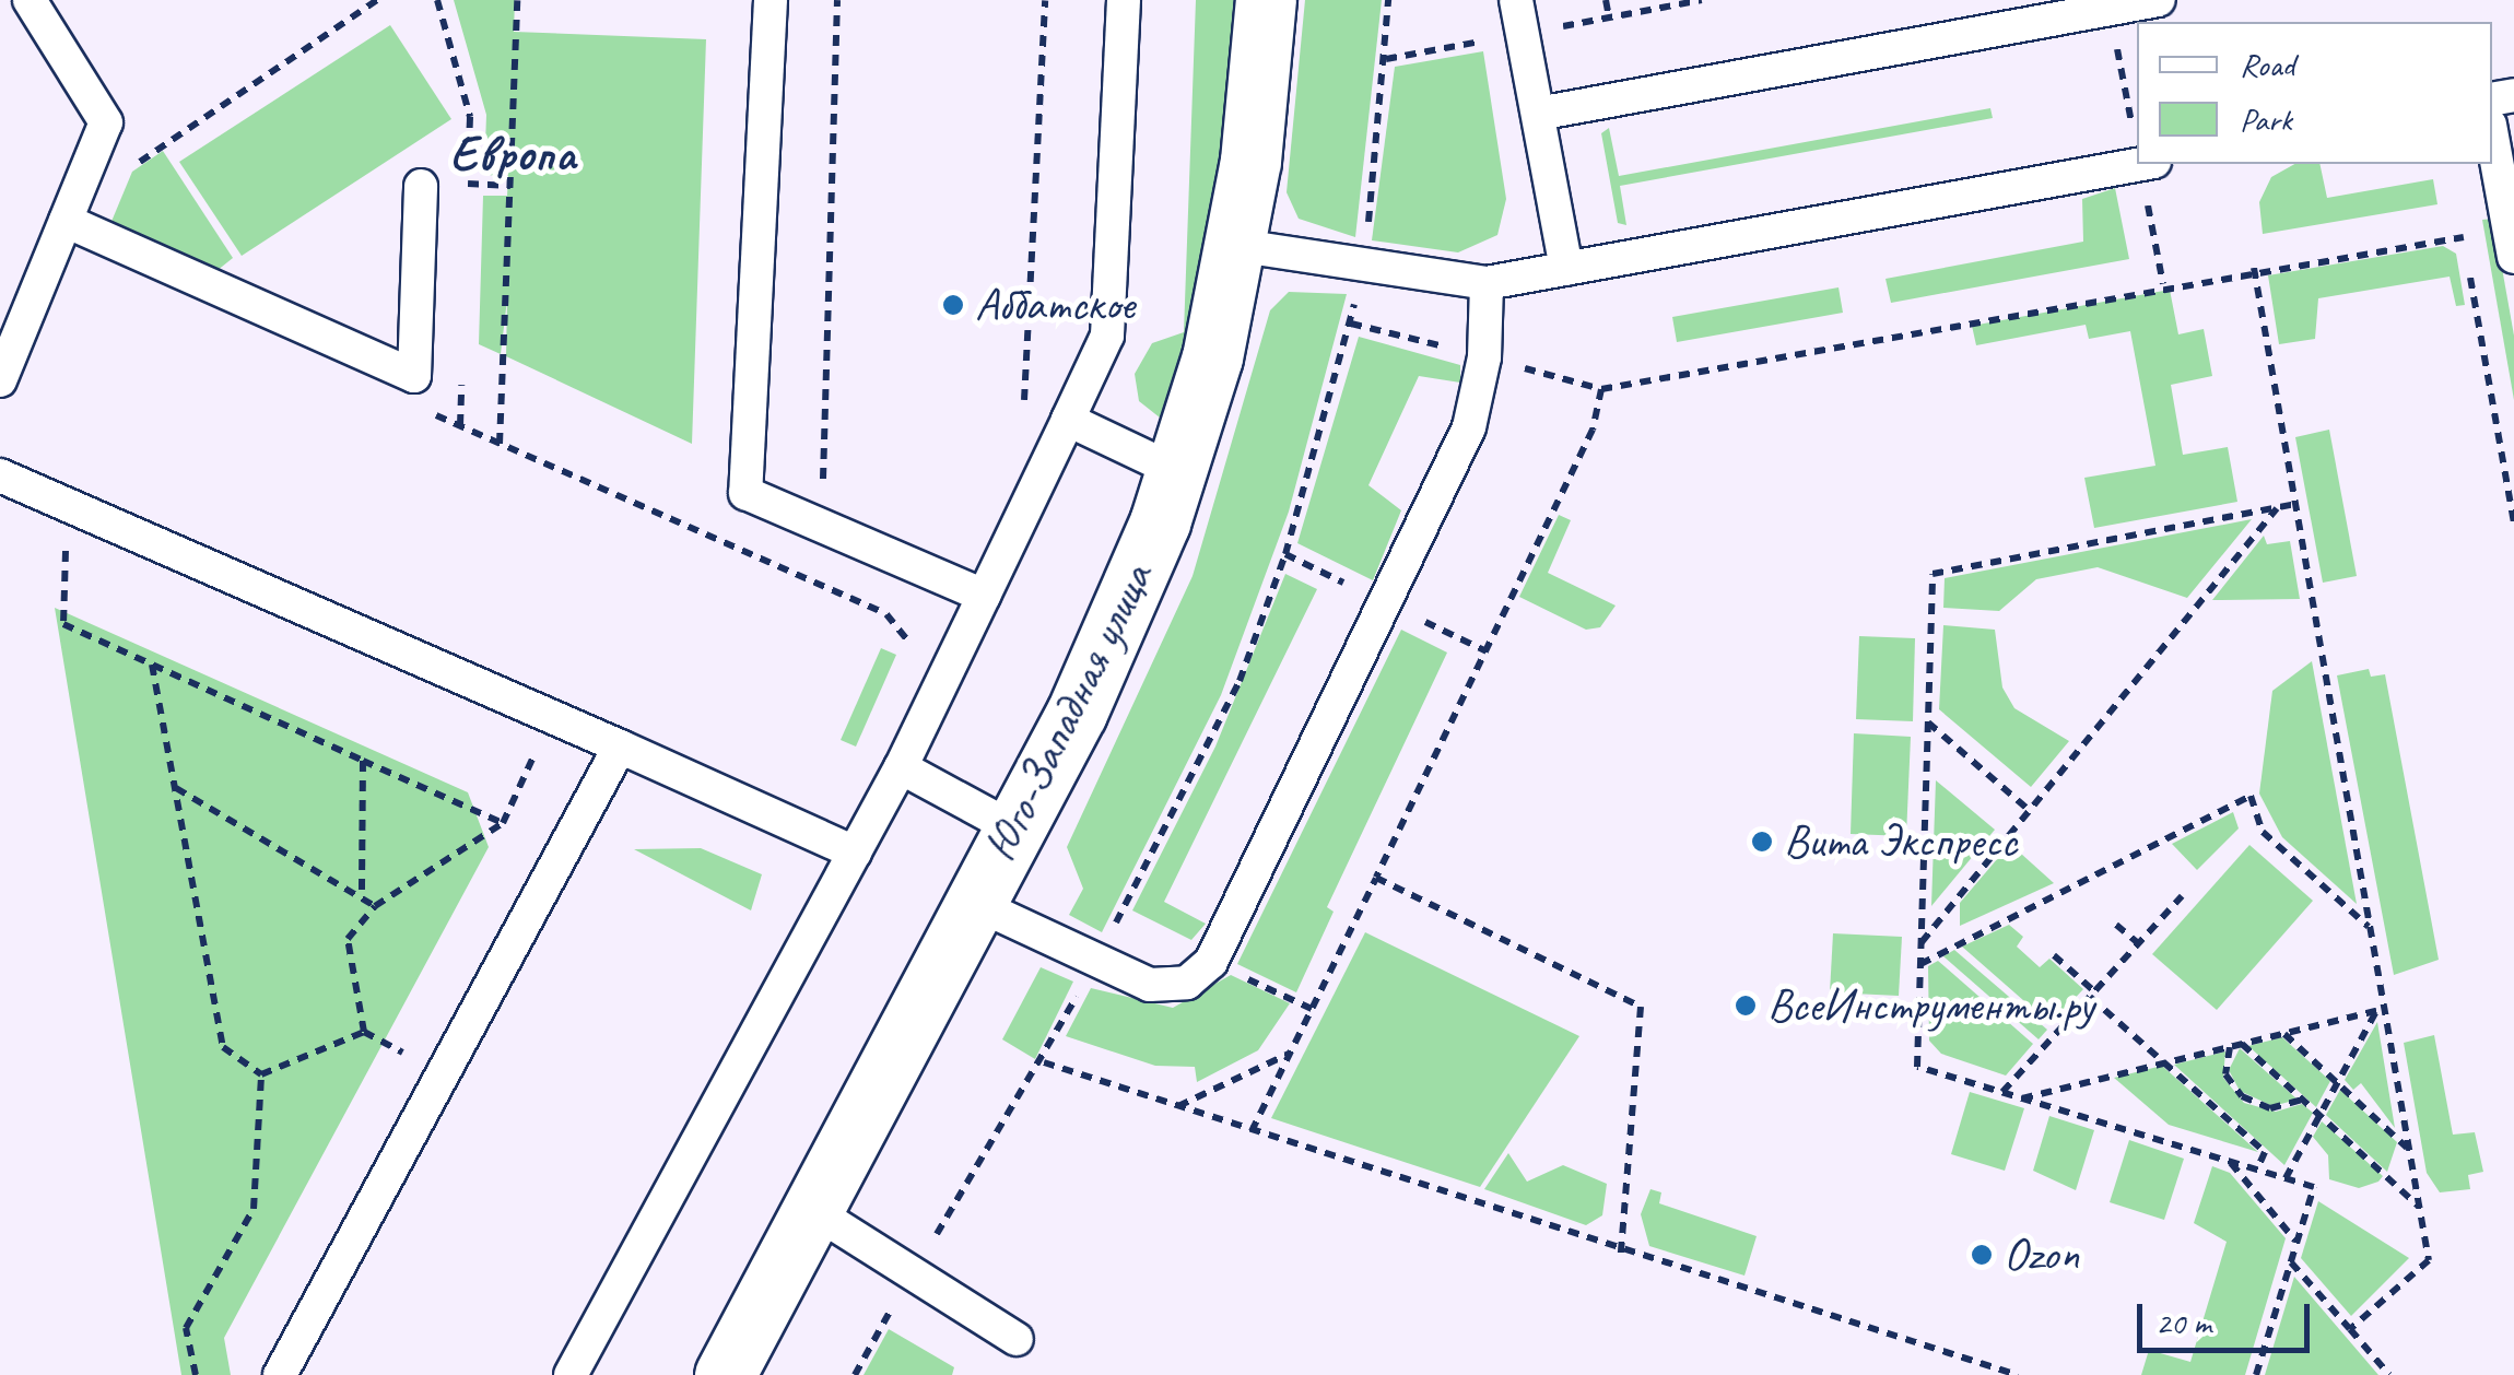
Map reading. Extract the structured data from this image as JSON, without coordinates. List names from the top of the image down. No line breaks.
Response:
{"streets":{"street":["Юго-Западная улица"]},"districts":["Европа"],"places":["Аббатское","Вита Экспресс","ВсеИнструменты.ру","Ozon"],"legend":["Road","Park"],"scale_bar":"20 m"}
